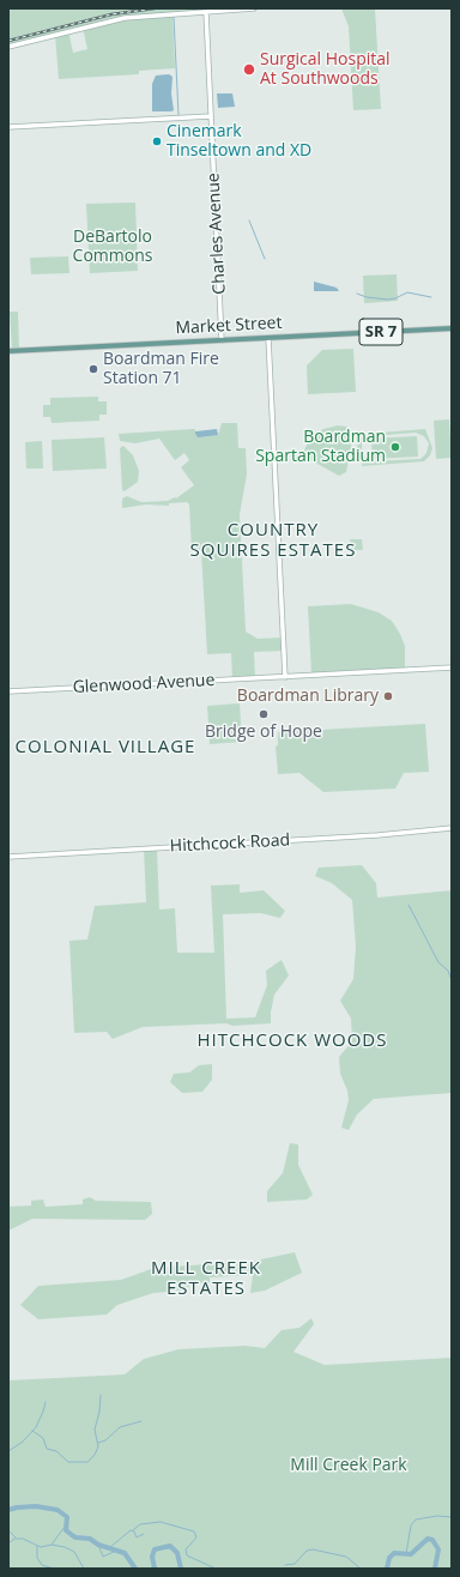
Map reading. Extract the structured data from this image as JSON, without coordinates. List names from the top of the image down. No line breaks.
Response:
{"streets":{"main road":["Market Street","SR 7"],"street":["Charles Avenue","Glenwood Avenue","Hitchcock Road"]},"crossings":[["Charles Avenue","Market Street"]],"districts":["COUNTRY SQUIRES ESTATES","COLONIAL VILLAGE","HITCHCOCK WOODS","MILL CREEK ESTATES"],"parks":["DeBartolo Commons","Mill Creek Park"],"places":["Surgical Hospital At Southwoods","Cinemark Tinseltown and XD","Boardman Fire Station 71","Boardman Spartan Stadium","Boardman Library","Bridge of Hope"]}
